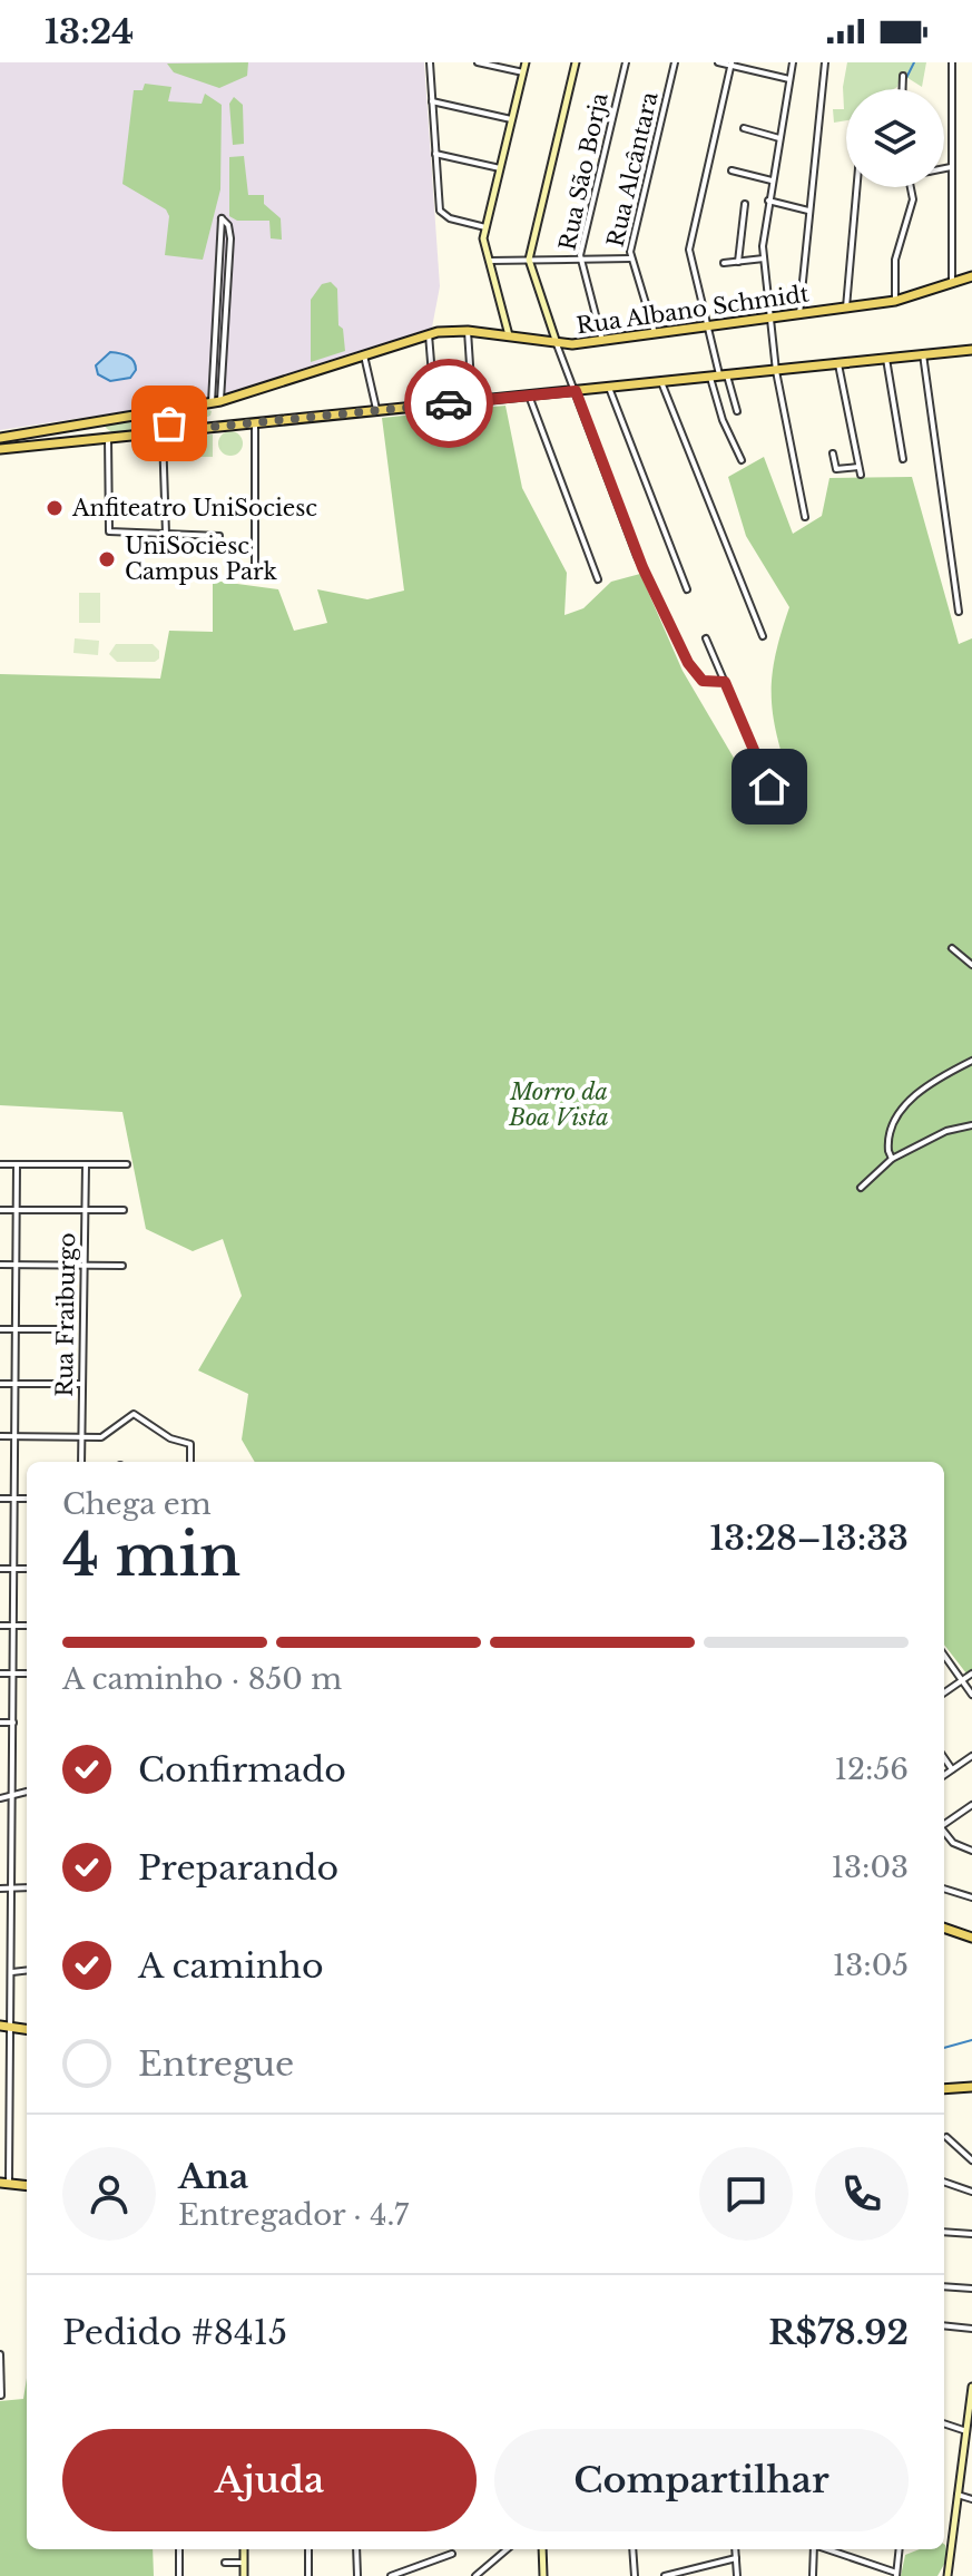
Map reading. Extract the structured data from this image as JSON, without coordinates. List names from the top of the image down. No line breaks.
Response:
{"streets":{"main road":["Rua Albano Schmidt"],"street":["Rua Alcântara","Rua São Borja","Rua Fraiburgo"]},"crossings":[["Rua Alcântara","Rua Albano Schmidt"],["Rua São Borja","Rua Albano Schmidt"]],"parks":["Morro da Boa Vista"],"places":["Anfiteatro UniSociesc","UniSociesc Campus Park"],"page":{"status":"13:24","heading":["4 min","Chega em","13:28–13:33"],"panel":["Ana","Entregador · 4.7","Pedido #8415","R$78.92"],"bar":"A caminho · 850 m","list":[["Confirmado","12:56"],["Preparando","13:03"],["A caminho","13:05"],"Entregue"],"buttons":["Ajuda","Compartilhar"]}}
